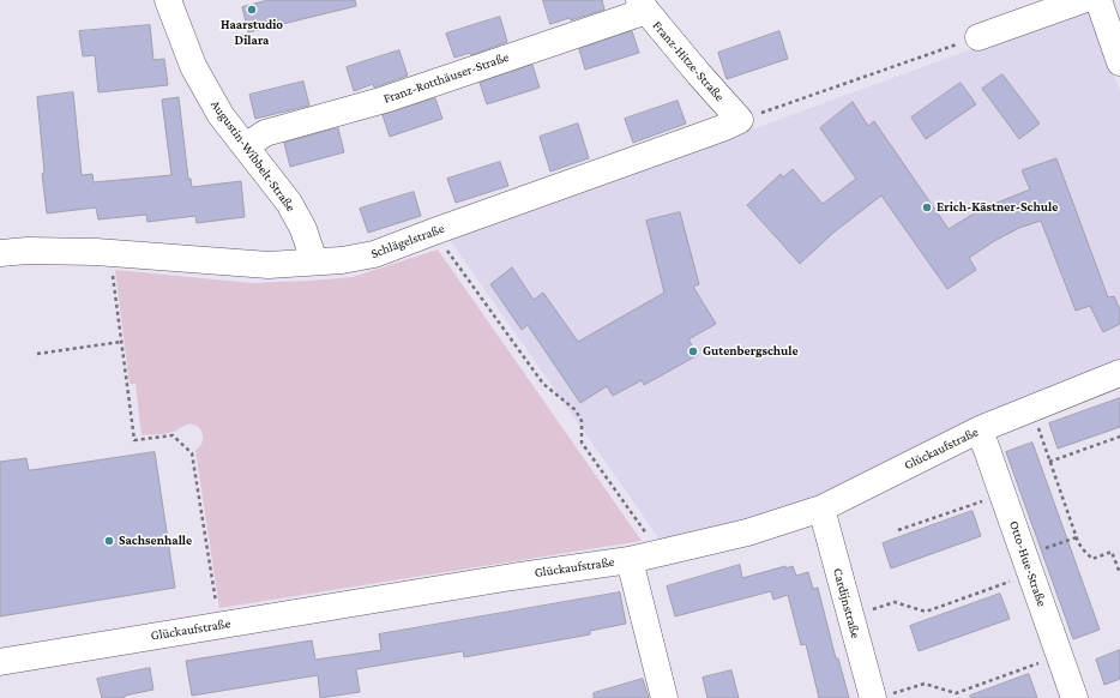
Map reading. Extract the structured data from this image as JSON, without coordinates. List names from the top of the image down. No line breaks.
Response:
{"streets":{"street":["Franz-Hitze-Straße","Franz-Rotthäuser-Straße","Augustin-Wibbelt-Straße","Schlägelstraße","Glückaufstraße","Otto-Hue-Straße","Cardijnstraße"]},"crossings":[["Franz-Hitze-Straße","Franz-Rotthäuser-Straße"],["Franz-Hitze-Straße","Schlägelstraße"],["Franz-Rotthäuser-Straße","Augustin-Wibbelt-Straße"],["Augustin-Wibbelt-Straße","Schlägelstraße"],["Glückaufstraße","Otto-Hue-Straße"],["Glückaufstraße","Cardijnstraße"]],"places":["Haarstudio Dilara","Erich-Kästner-Schule","Gutenbergschule","Sachsenhalle"]}
